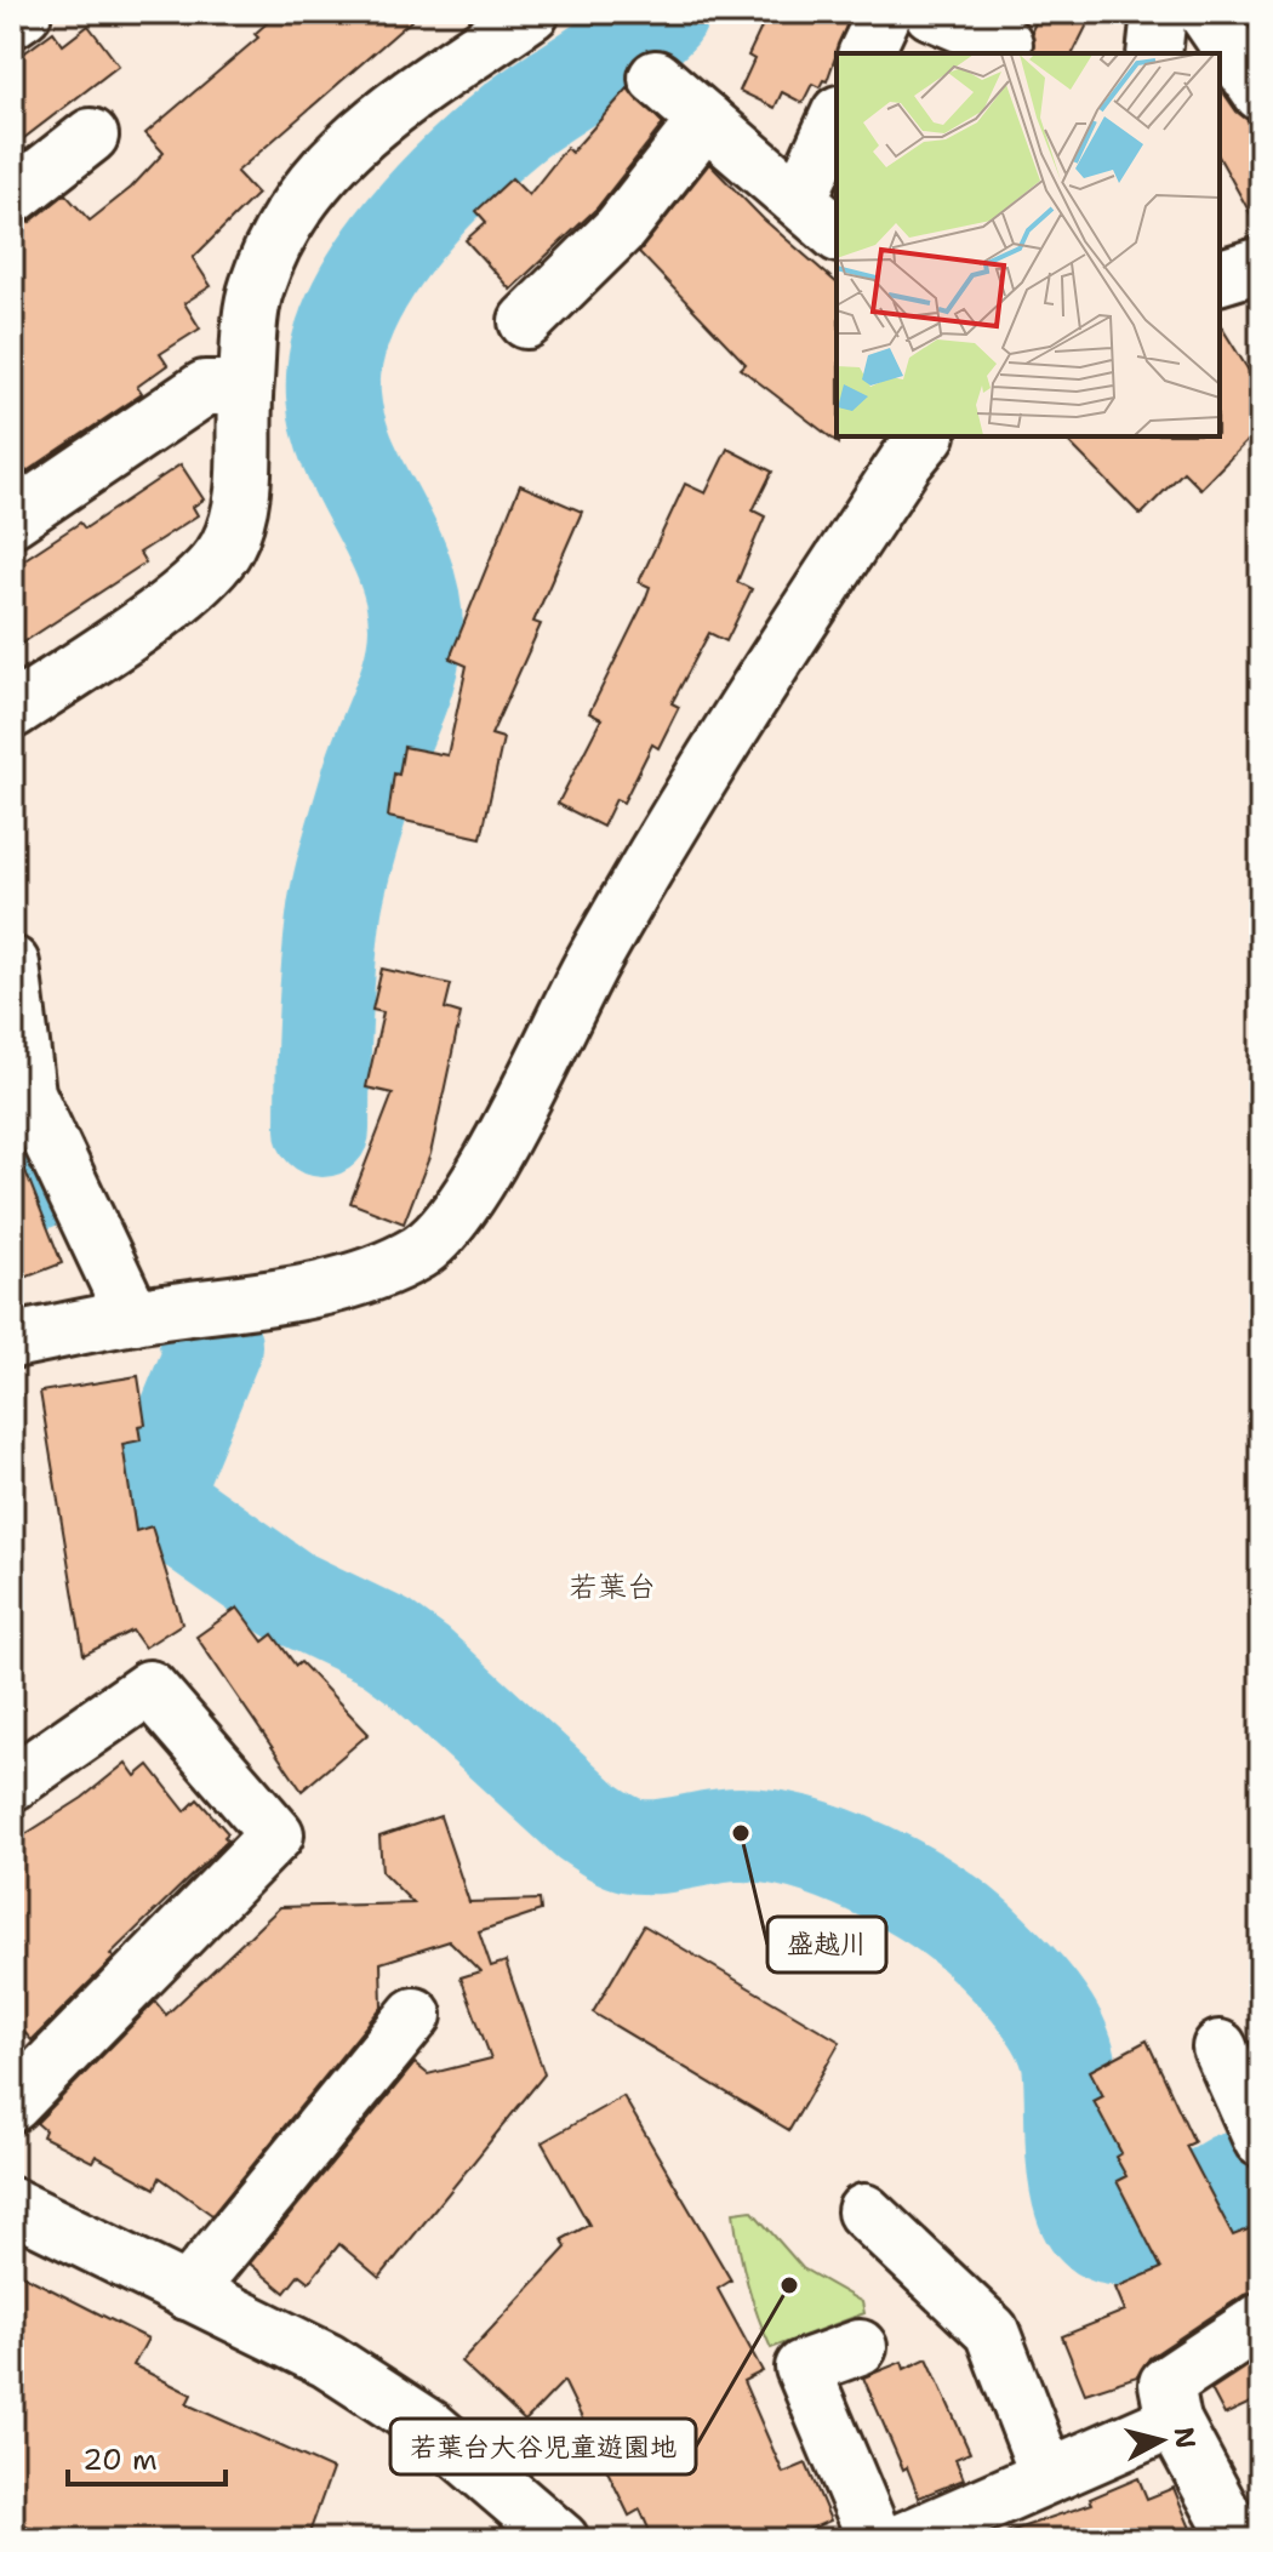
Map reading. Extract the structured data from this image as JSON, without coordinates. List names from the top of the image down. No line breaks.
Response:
{"districts":["若葉台"],"places":["盛越川","若葉台大谷児童遊園地"],"scale_bar":"20 m","north":"right"}
